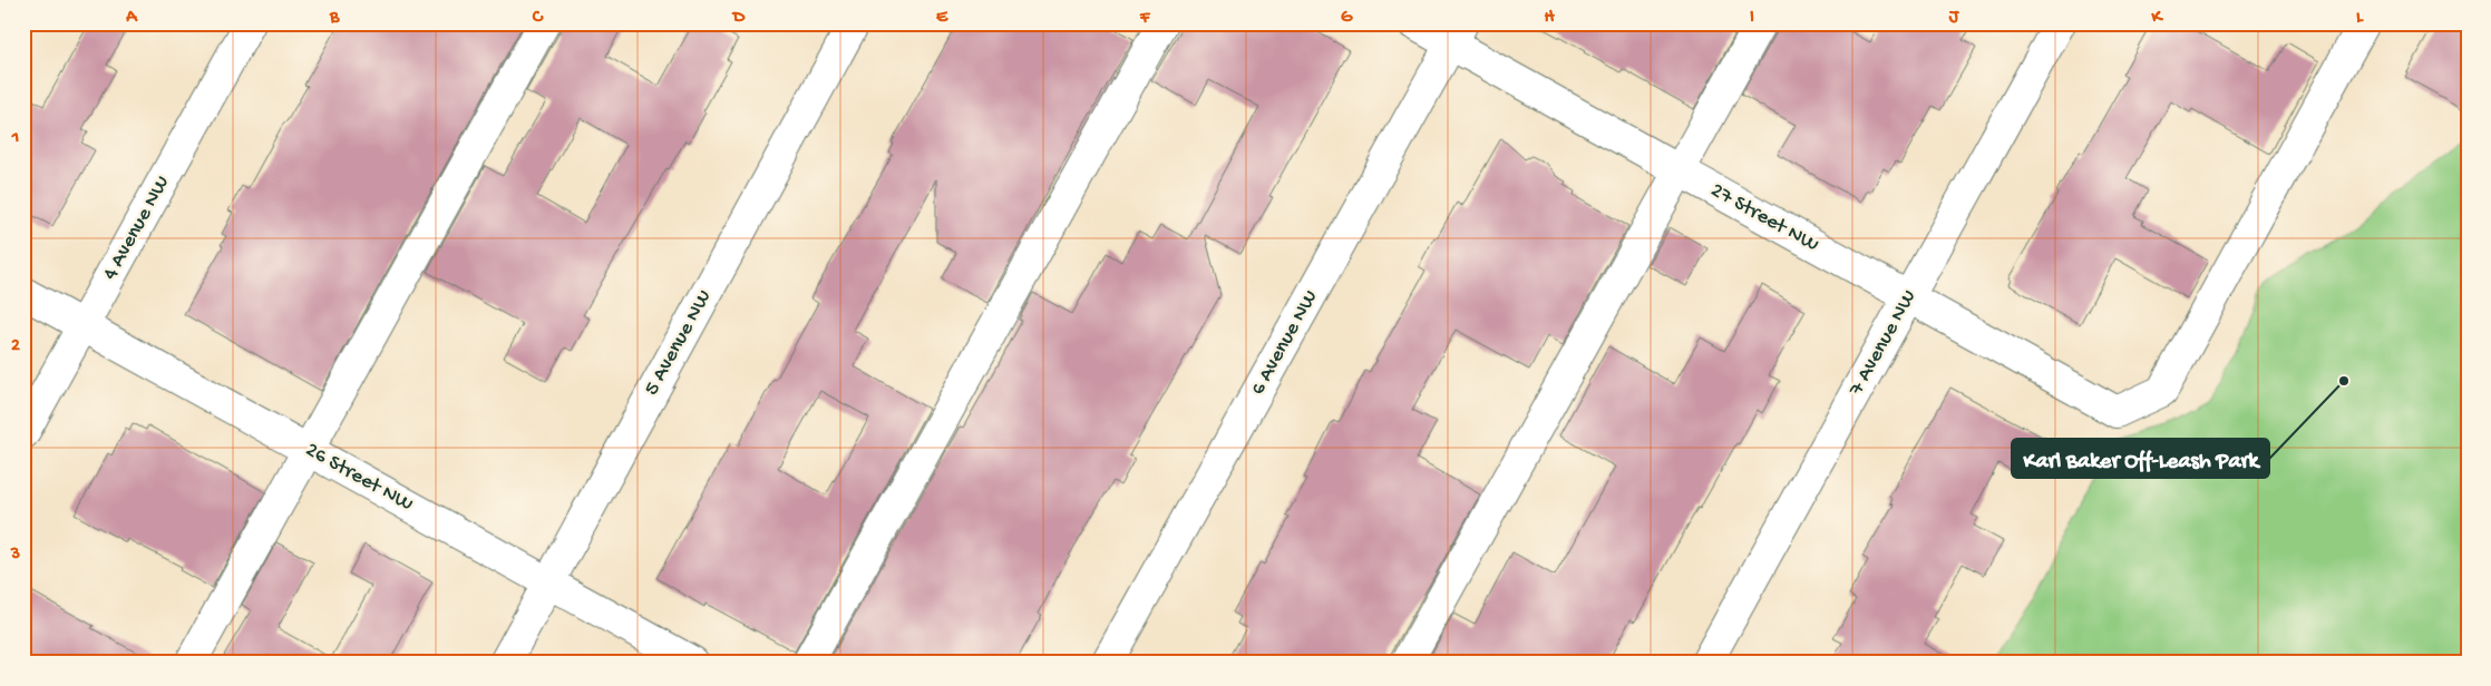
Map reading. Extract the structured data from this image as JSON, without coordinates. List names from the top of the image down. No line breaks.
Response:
{"streets":{"street":["27 Street NW","4 Avenue NW","5 Avenue NW","6 Avenue NW","7 Avenue NW","26 Street NW"]},"crossings":[["27 Street NW","6 Avenue NW"],["27 Street NW","7 Avenue NW"],["4 Avenue NW","26 Street NW"],["5 Avenue NW","26 Street NW"]],"places":["Karl Baker Off-Leash Park"],"grid":{"columns":["A","B","C","D","E","F","G","H","I","J","K","L"],"rows":["1","2","3"]}}
